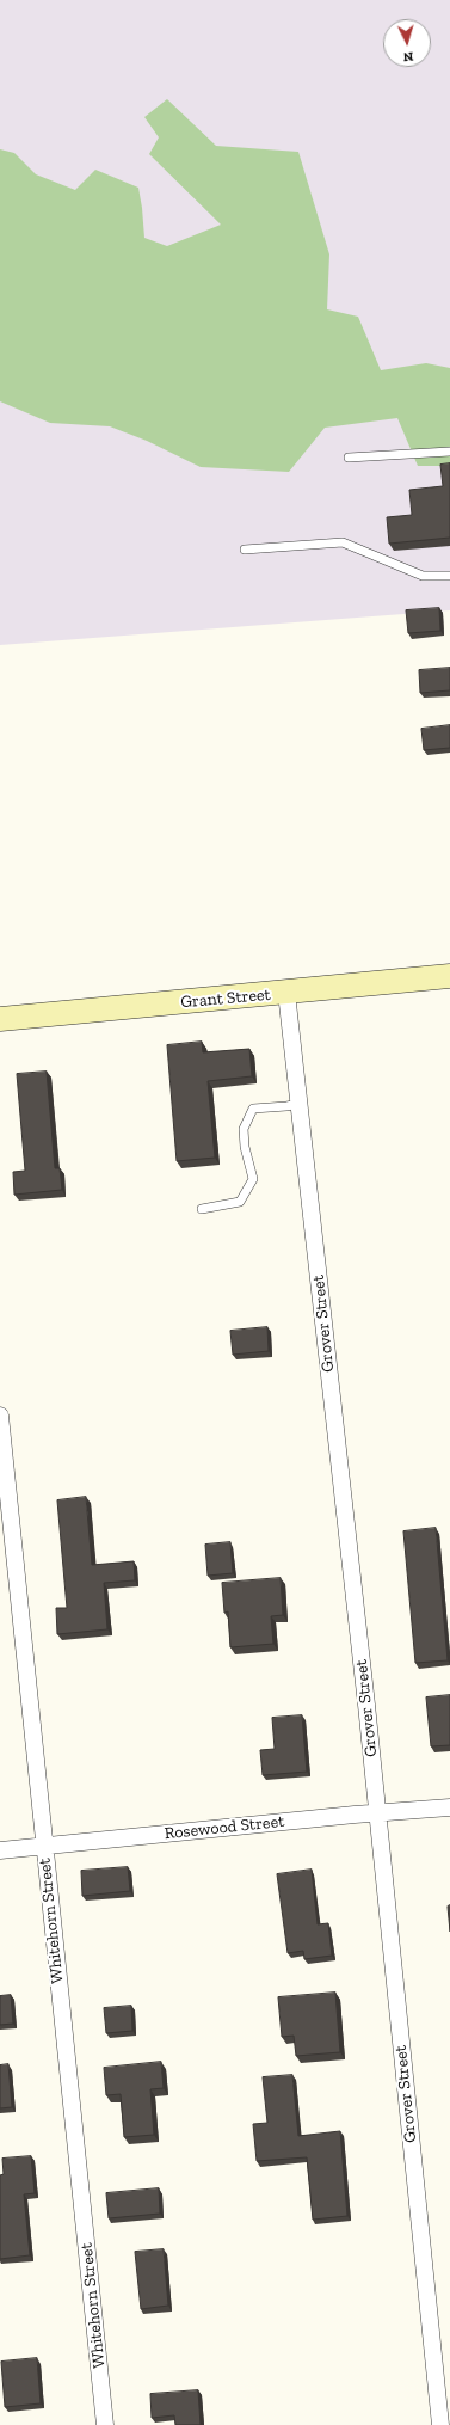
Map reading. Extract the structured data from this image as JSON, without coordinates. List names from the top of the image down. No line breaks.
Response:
{"streets":{"street":["Grant Street","Grover Street","Rosewood Street","Whitehorn Street"]},"crossings":[["Grant Street","Grover Street"],["Grover Street","Rosewood Street"],["Rosewood Street","Whitehorn Street"]],"north":"bottom"}
